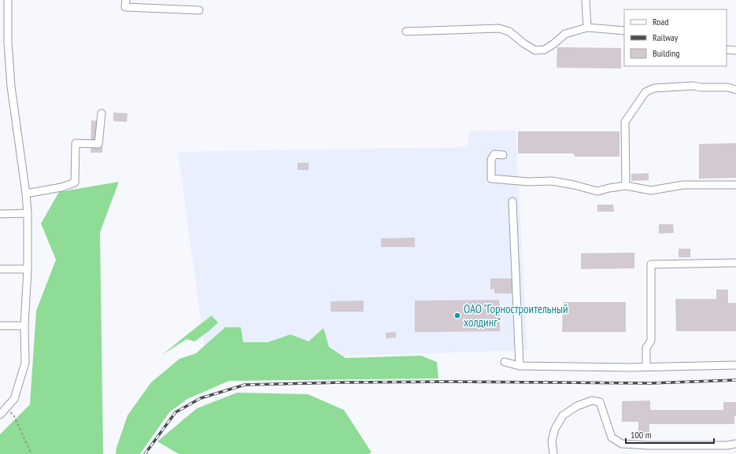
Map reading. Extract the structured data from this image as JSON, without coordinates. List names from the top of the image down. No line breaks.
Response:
{"places":["ОАО \"Горностроительный холдинг\""],"legend":["Road","Railway","Building"],"scale_bar":"100 m"}
